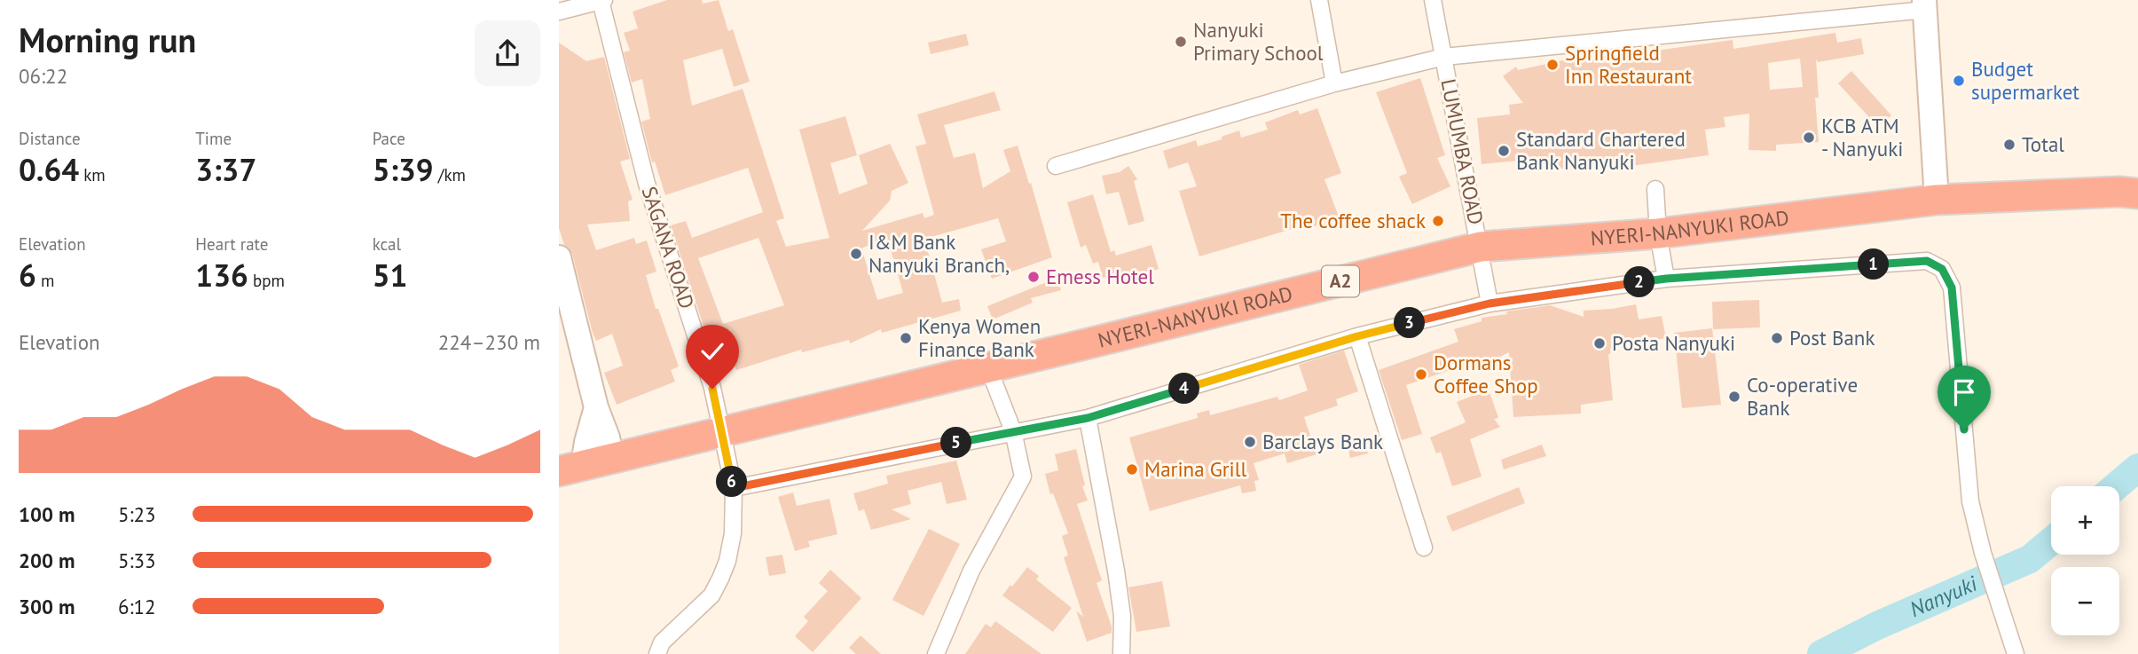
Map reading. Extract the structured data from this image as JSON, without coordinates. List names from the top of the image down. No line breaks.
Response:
{"streets":{"highway":["NYERI-NANYUKI ROAD","A2"],"street":["LUMUMBA ROAD","SAGANA ROAD"]},"crossings":[["LUMUMBA ROAD","NYERI-NANYUKI ROAD"],["NYERI-NANYUKI ROAD","SAGANA ROAD"]],"water":["Nanyuki"],"places":["Nanyuki Primary School","Springfield Inn Restaurant","Budget supermarket","KCB ATM - Nanyuki","Total","Standard Chartered Bank Nanyuki","The coffee shack","I&M Bank Nanyuki Branch,","Emess Hotel","Kenya Women Finance Bank","Post Bank","Posta Nanyuki","Dormans Coffee Shop","Co-operative Bank","Barclays Bank","Marina Grill"],"page":{"heading":["Morning run","06:22"],"stats":[["Distance","0.64 km"],["Time","3:37"],["Pace","5:39 /km"],["Elevation","6 m"],["Heart rate","136 bpm"],["kcal","51"]],"pins":["1","2","3","4","5","6"],"chart":["Elevation","224–230 m"],"map_buttons":["+","−"],"list":[{"name":"100 m","note":"5:23"},{"name":"200 m","note":"5:33"},{"name":"300 m","note":"6:12"}]}}
